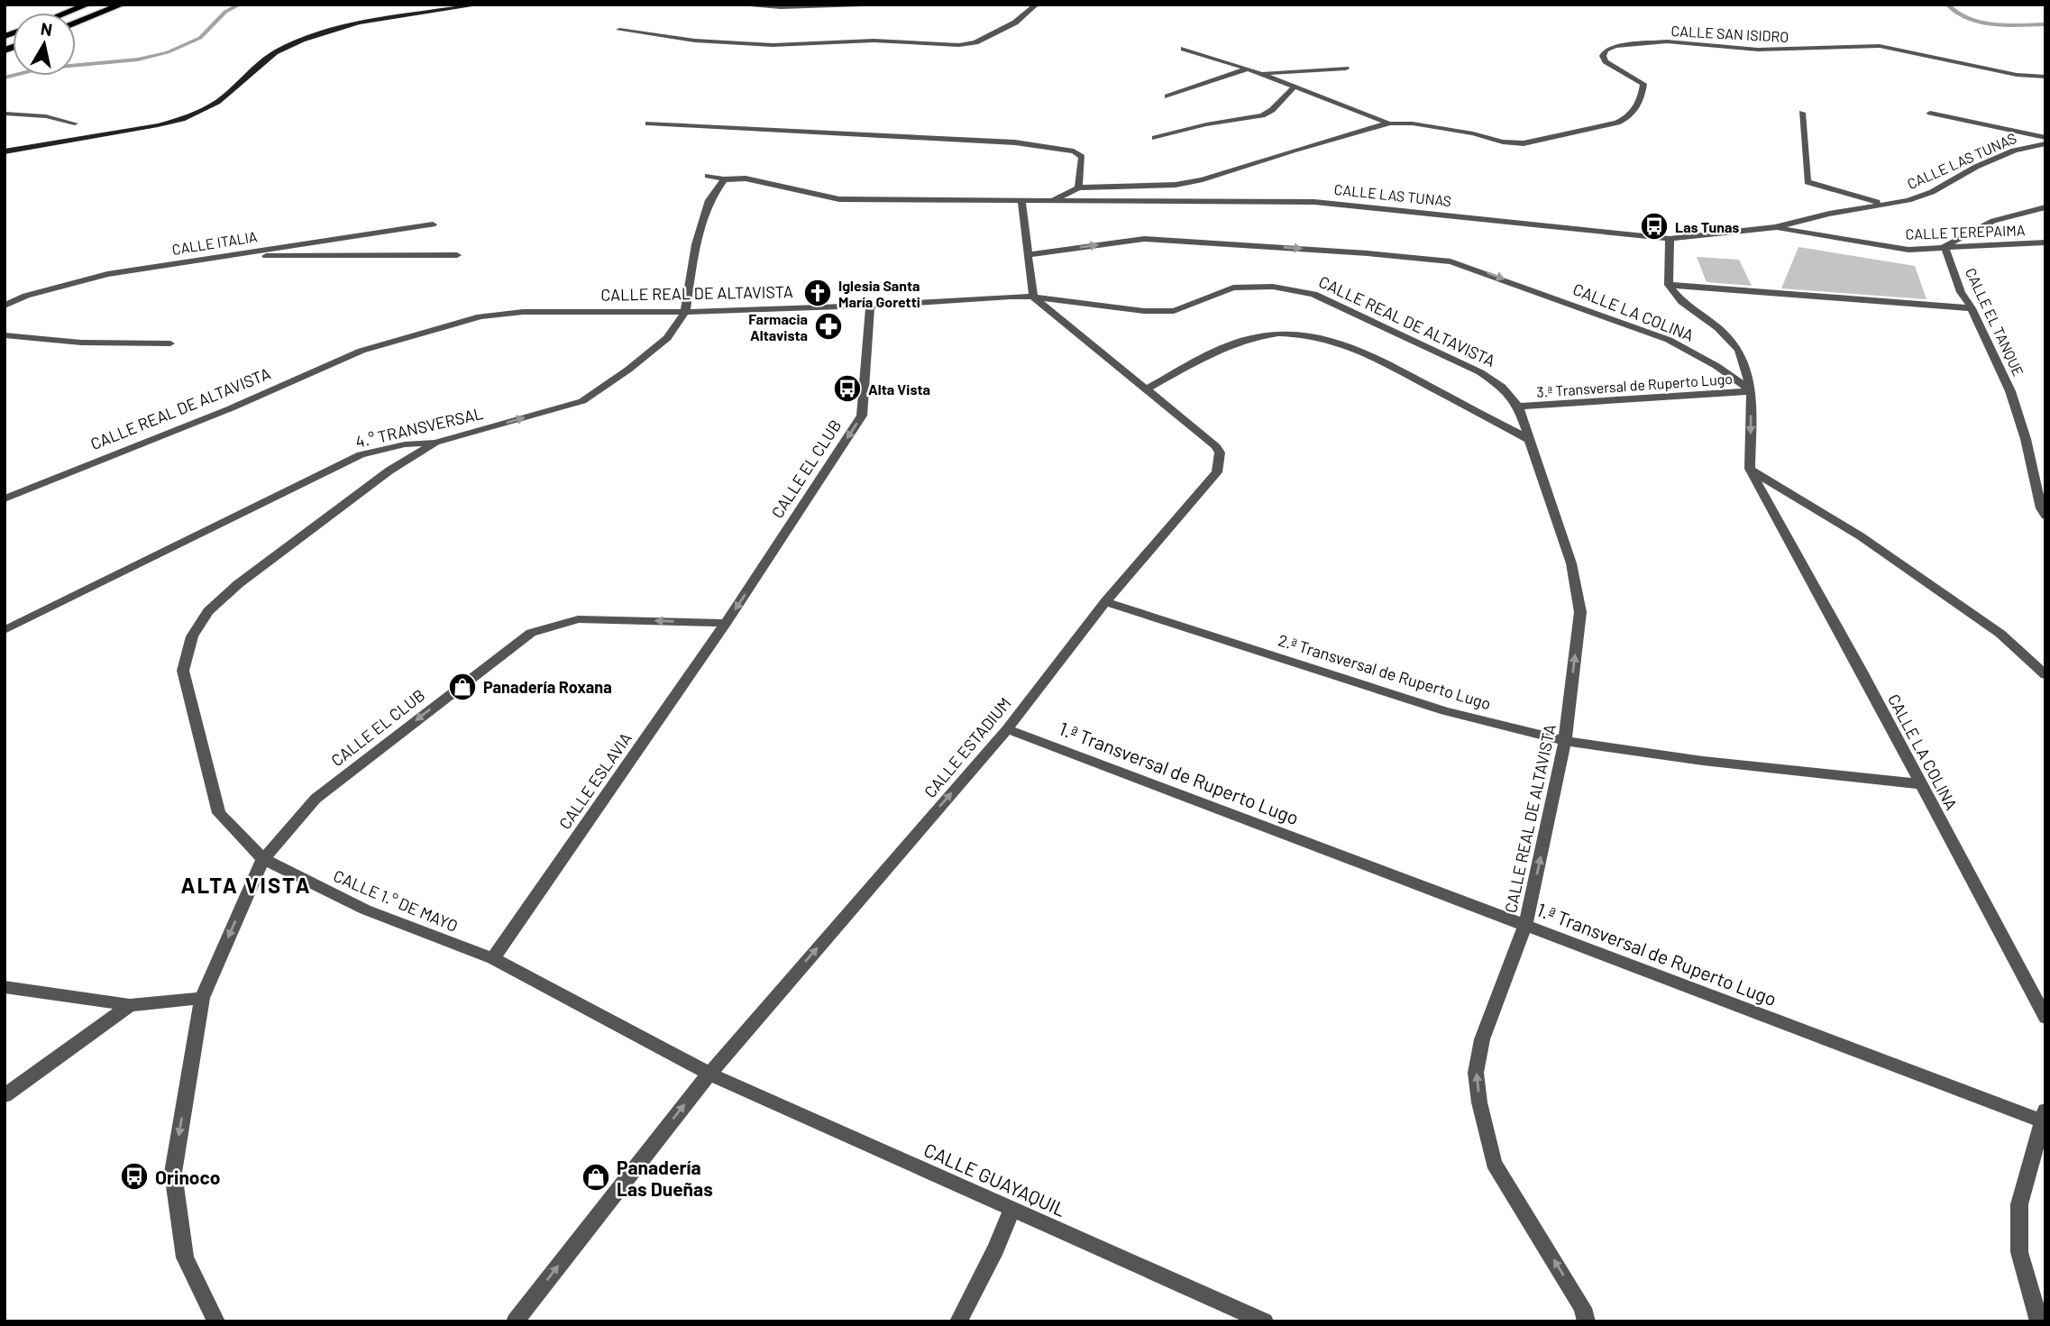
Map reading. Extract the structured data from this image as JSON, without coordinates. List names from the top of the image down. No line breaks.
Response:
{"streets":{"street":["CALLE SAN ISIDRO","CALLE LAS TUNAS","CALLE TEREPAIMA","CALLE ITALIA","CALLE REAL DE ALTAVISTA","CALLE LA COLINA","CALLE EL TANQUE","3.ª Transversal de Ruperto Lugo","4.° TRANSVERSAL","CALLE EL CLUB","2.ª Transversal de Ruperto Lugo","CALLE ESTADIUM","1.ª Transversal de Ruperto Lugo","CALLE ESLAVIA","CALLE 1.° DE MAYO","CALLE GUAYAQUIL"]},"crossings":[["CALLE SAN ISIDRO","CALLE LAS TUNAS"],["CALLE LAS TUNAS","CALLE TEREPAIMA"],["CALLE LAS TUNAS","4.° TRANSVERSAL"],["CALLE TEREPAIMA","CALLE EL TANQUE"],["CALLE REAL DE ALTAVISTA","3.ª Transversal de Ruperto Lugo"],["CALLE REAL DE ALTAVISTA","4.° TRANSVERSAL"],["CALLE REAL DE ALTAVISTA","CALLE EL CLUB"],["CALLE REAL DE ALTAVISTA","2.ª Transversal de Ruperto Lugo"],["CALLE REAL DE ALTAVISTA","CALLE ESTADIUM"],["CALLE REAL DE ALTAVISTA","1.ª Transversal de Ruperto Lugo"],["CALLE LA COLINA","3.ª Transversal de Ruperto Lugo"],["CALLE LA COLINA","2.ª Transversal de Ruperto Lugo"],["4.° TRANSVERSAL","CALLE 1.° DE MAYO"],["CALLE EL CLUB","CALLE ESLAVIA"],["CALLE EL CLUB","CALLE 1.° DE MAYO"],["2.ª Transversal de Ruperto Lugo","CALLE ESTADIUM"],["CALLE ESTADIUM","1.ª Transversal de Ruperto Lugo"],["CALLE ESTADIUM","CALLE 1.° DE MAYO"],["CALLE ESTADIUM","CALLE GUAYAQUIL"],["CALLE ESLAVIA","CALLE 1.° DE MAYO"],["CALLE 1.° DE MAYO","CALLE GUAYAQUIL"]],"one_way":["CALLE EL CLUB","CALLE ESTADIUM"],"districts":["ALTA VISTA"],"places":{"bus stop":["Las Tunas","Alta Vista","Orinoco"],"church":["Iglesia Santa María Goretti"],"pharmacy":["Farmacia Altavista"],"shop":["Panadería Roxana","Panadería Las Dueñas"]},"north":"top"}
